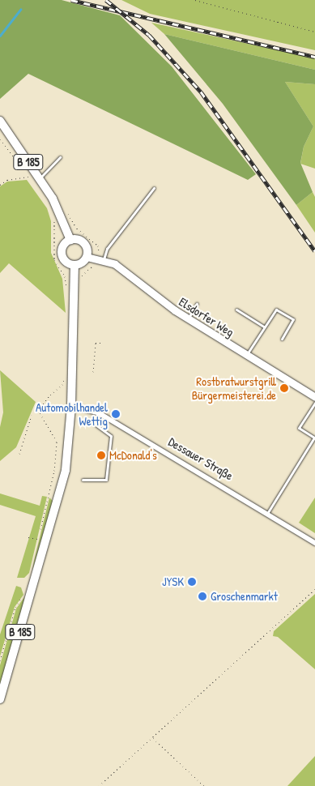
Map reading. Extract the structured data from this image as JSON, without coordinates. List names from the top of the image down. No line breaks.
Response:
{"streets":{"main road":["B 185"],"street":["Elsdorfer Weg","Dessauer Straße"]},"crossings":[["B 185","Elsdorfer Weg"],["B 185","Dessauer Straße"]],"places":["Rostbratwurstgrill Bürgermeisterei.de","Automobilhandel Wettig","McDonald's","JYSK","Groschenmarkt"]}
